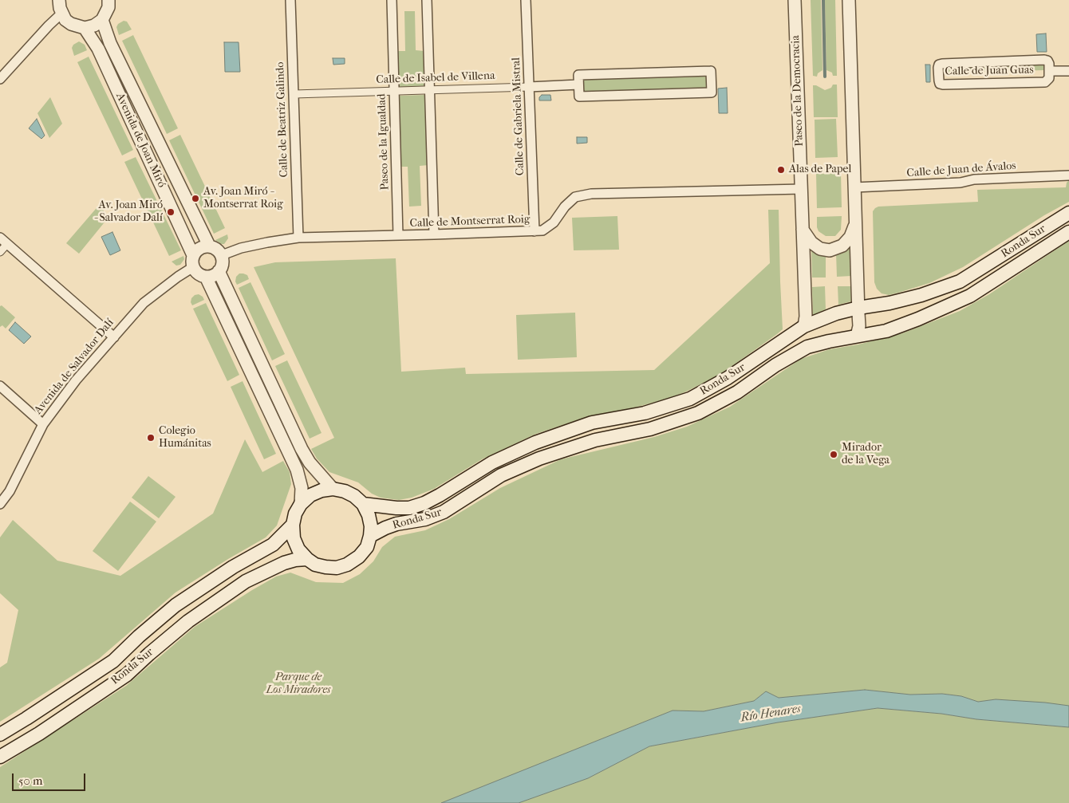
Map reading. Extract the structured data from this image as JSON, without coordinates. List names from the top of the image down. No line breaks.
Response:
{"streets":{"main road":["Ronda Sur"],"street":["Calle de Juan Guas","Calle de Isabel de Villena","Paseo de la Democracia","Calle de Gabriela Mistral","Calle de Beatriz Galindo","Avenida de Joan Miró","Paseo de la Igualdad","Calle de Juan de Ávalos","Calle de Montserrat Roig","Avenida de Salvador Dalí"]},"crossings":[["Calle de Isabel de Villena","Calle de Gabriela Mistral"],["Calle de Isabel de Villena","Calle de Beatriz Galindo"],["Calle de Isabel de Villena","Paseo de la Igualdad"],["Paseo de la Democracia","Calle de Montserrat Roig"],["Paseo de la Democracia","Ronda Sur"],["Calle de Gabriela Mistral","Calle de Montserrat Roig"],["Calle de Beatriz Galindo","Calle de Montserrat Roig"],["Avenida de Joan Miró","Calle de Montserrat Roig"],["Avenida de Joan Miró","Avenida de Salvador Dalí"],["Paseo de la Igualdad","Calle de Montserrat Roig"],["Calle de Montserrat Roig","Avenida de Salvador Dalí"]],"water":["Río Henares"],"parks":["Parque de Los Miradores"],"places":["Alas de Papel","Av. Joan Miró - Montserrat Roig","Av. Joan Miró - Salvador Dalí","Colegio Humánitas","Mirador de la Vega"],"scale_bar":"50 m"}
